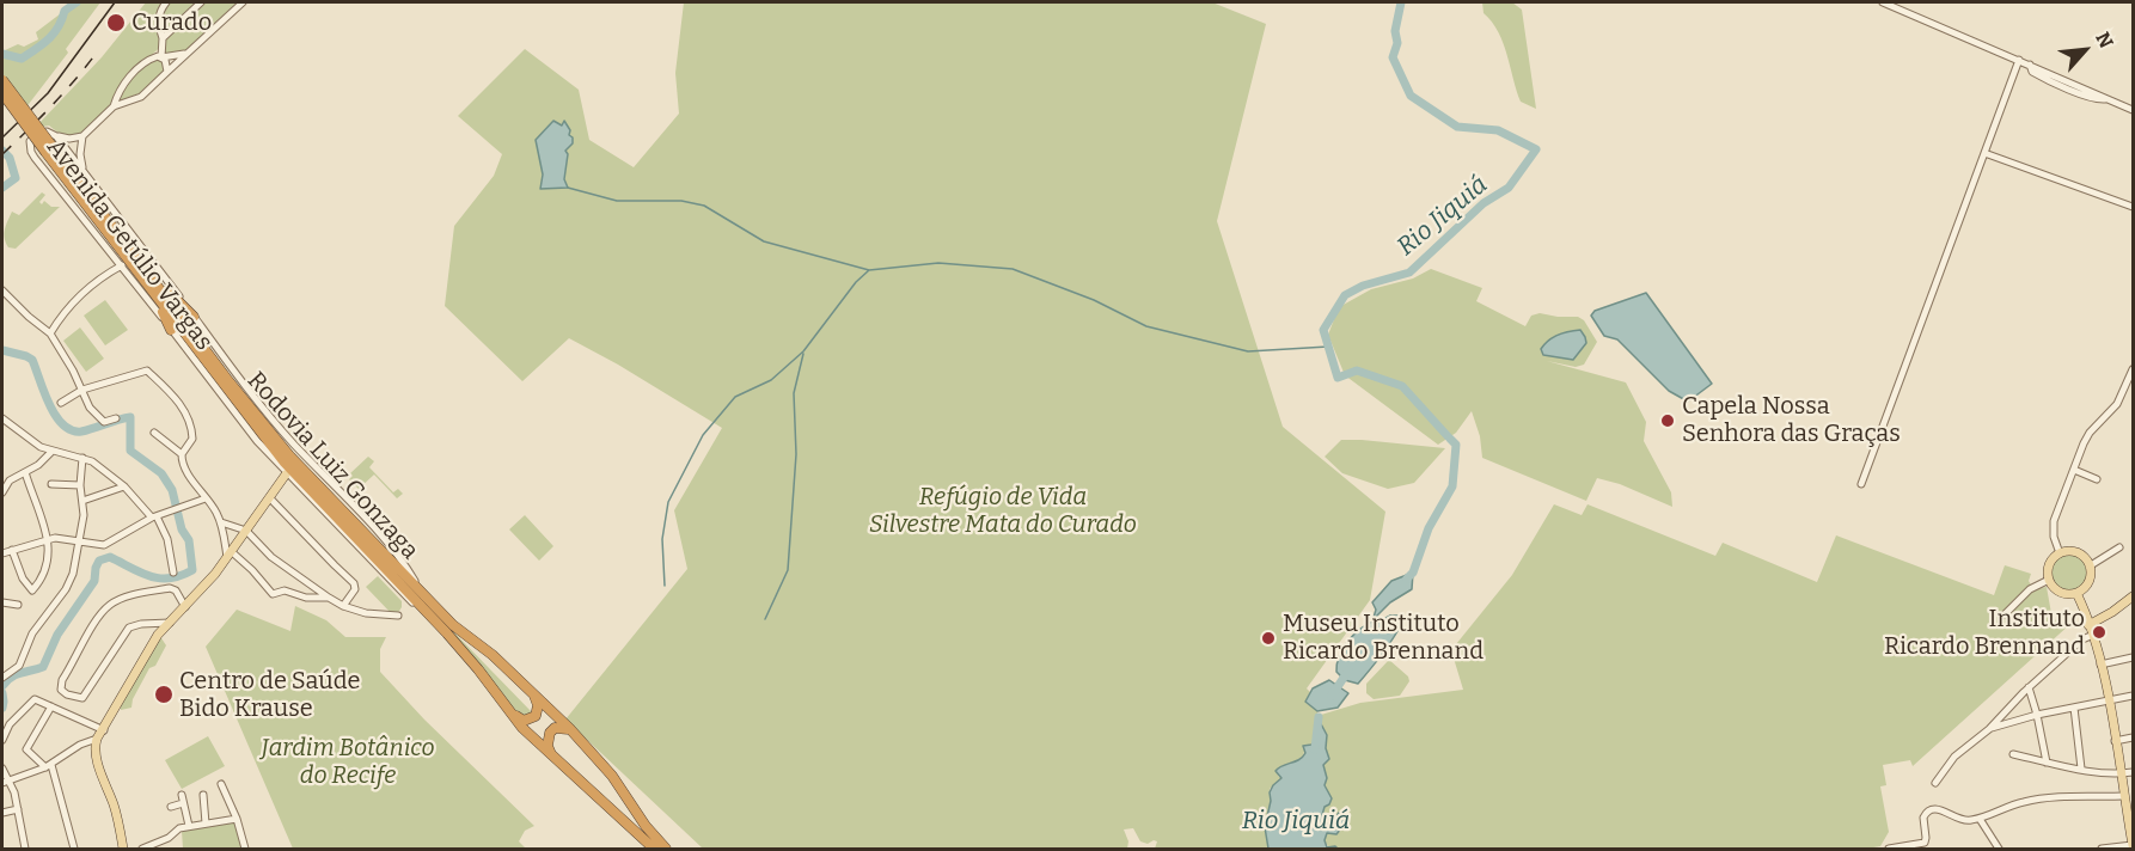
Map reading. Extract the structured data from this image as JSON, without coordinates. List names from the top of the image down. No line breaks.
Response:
{"streets":{"highway":["Rodovia Luiz Gonzaga"],"street":["Avenida Getúlio Vargas"]},"crossings":[["Avenida Getúlio Vargas","Rodovia Luiz Gonzaga"]],"water":["Rio Jiquiá"],"parks":["Refúgio de Vida Silvestre Mata do Curado","Jardim Botânico do Recife"],"places":["Curado","Capela Nossa Senhora das Graças","Instituto Ricardo Brennand","Museu Instituto Ricardo Brennand","Centro de Saúde Bido Krause"],"north":"top right"}
